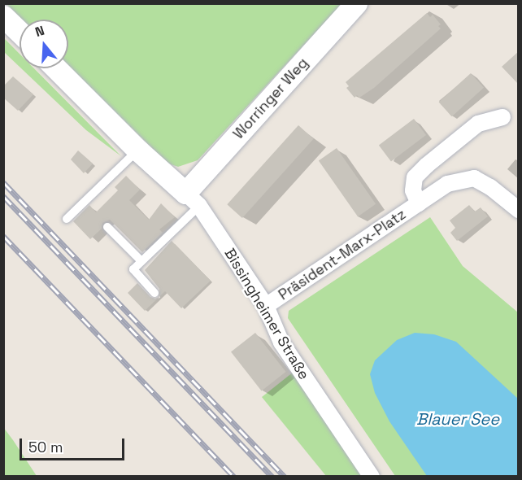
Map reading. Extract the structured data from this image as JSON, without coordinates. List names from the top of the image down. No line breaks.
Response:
{"streets":{"street":["Worringer Weg","Präsident-Marx-Platz","Bissingheimer Straße"]},"crossings":[["Worringer Weg","Bissingheimer Straße"],["Präsident-Marx-Platz","Bissingheimer Straße"]],"water":["Blauer See"],"scale_bar":"50 m","north":"top"}
